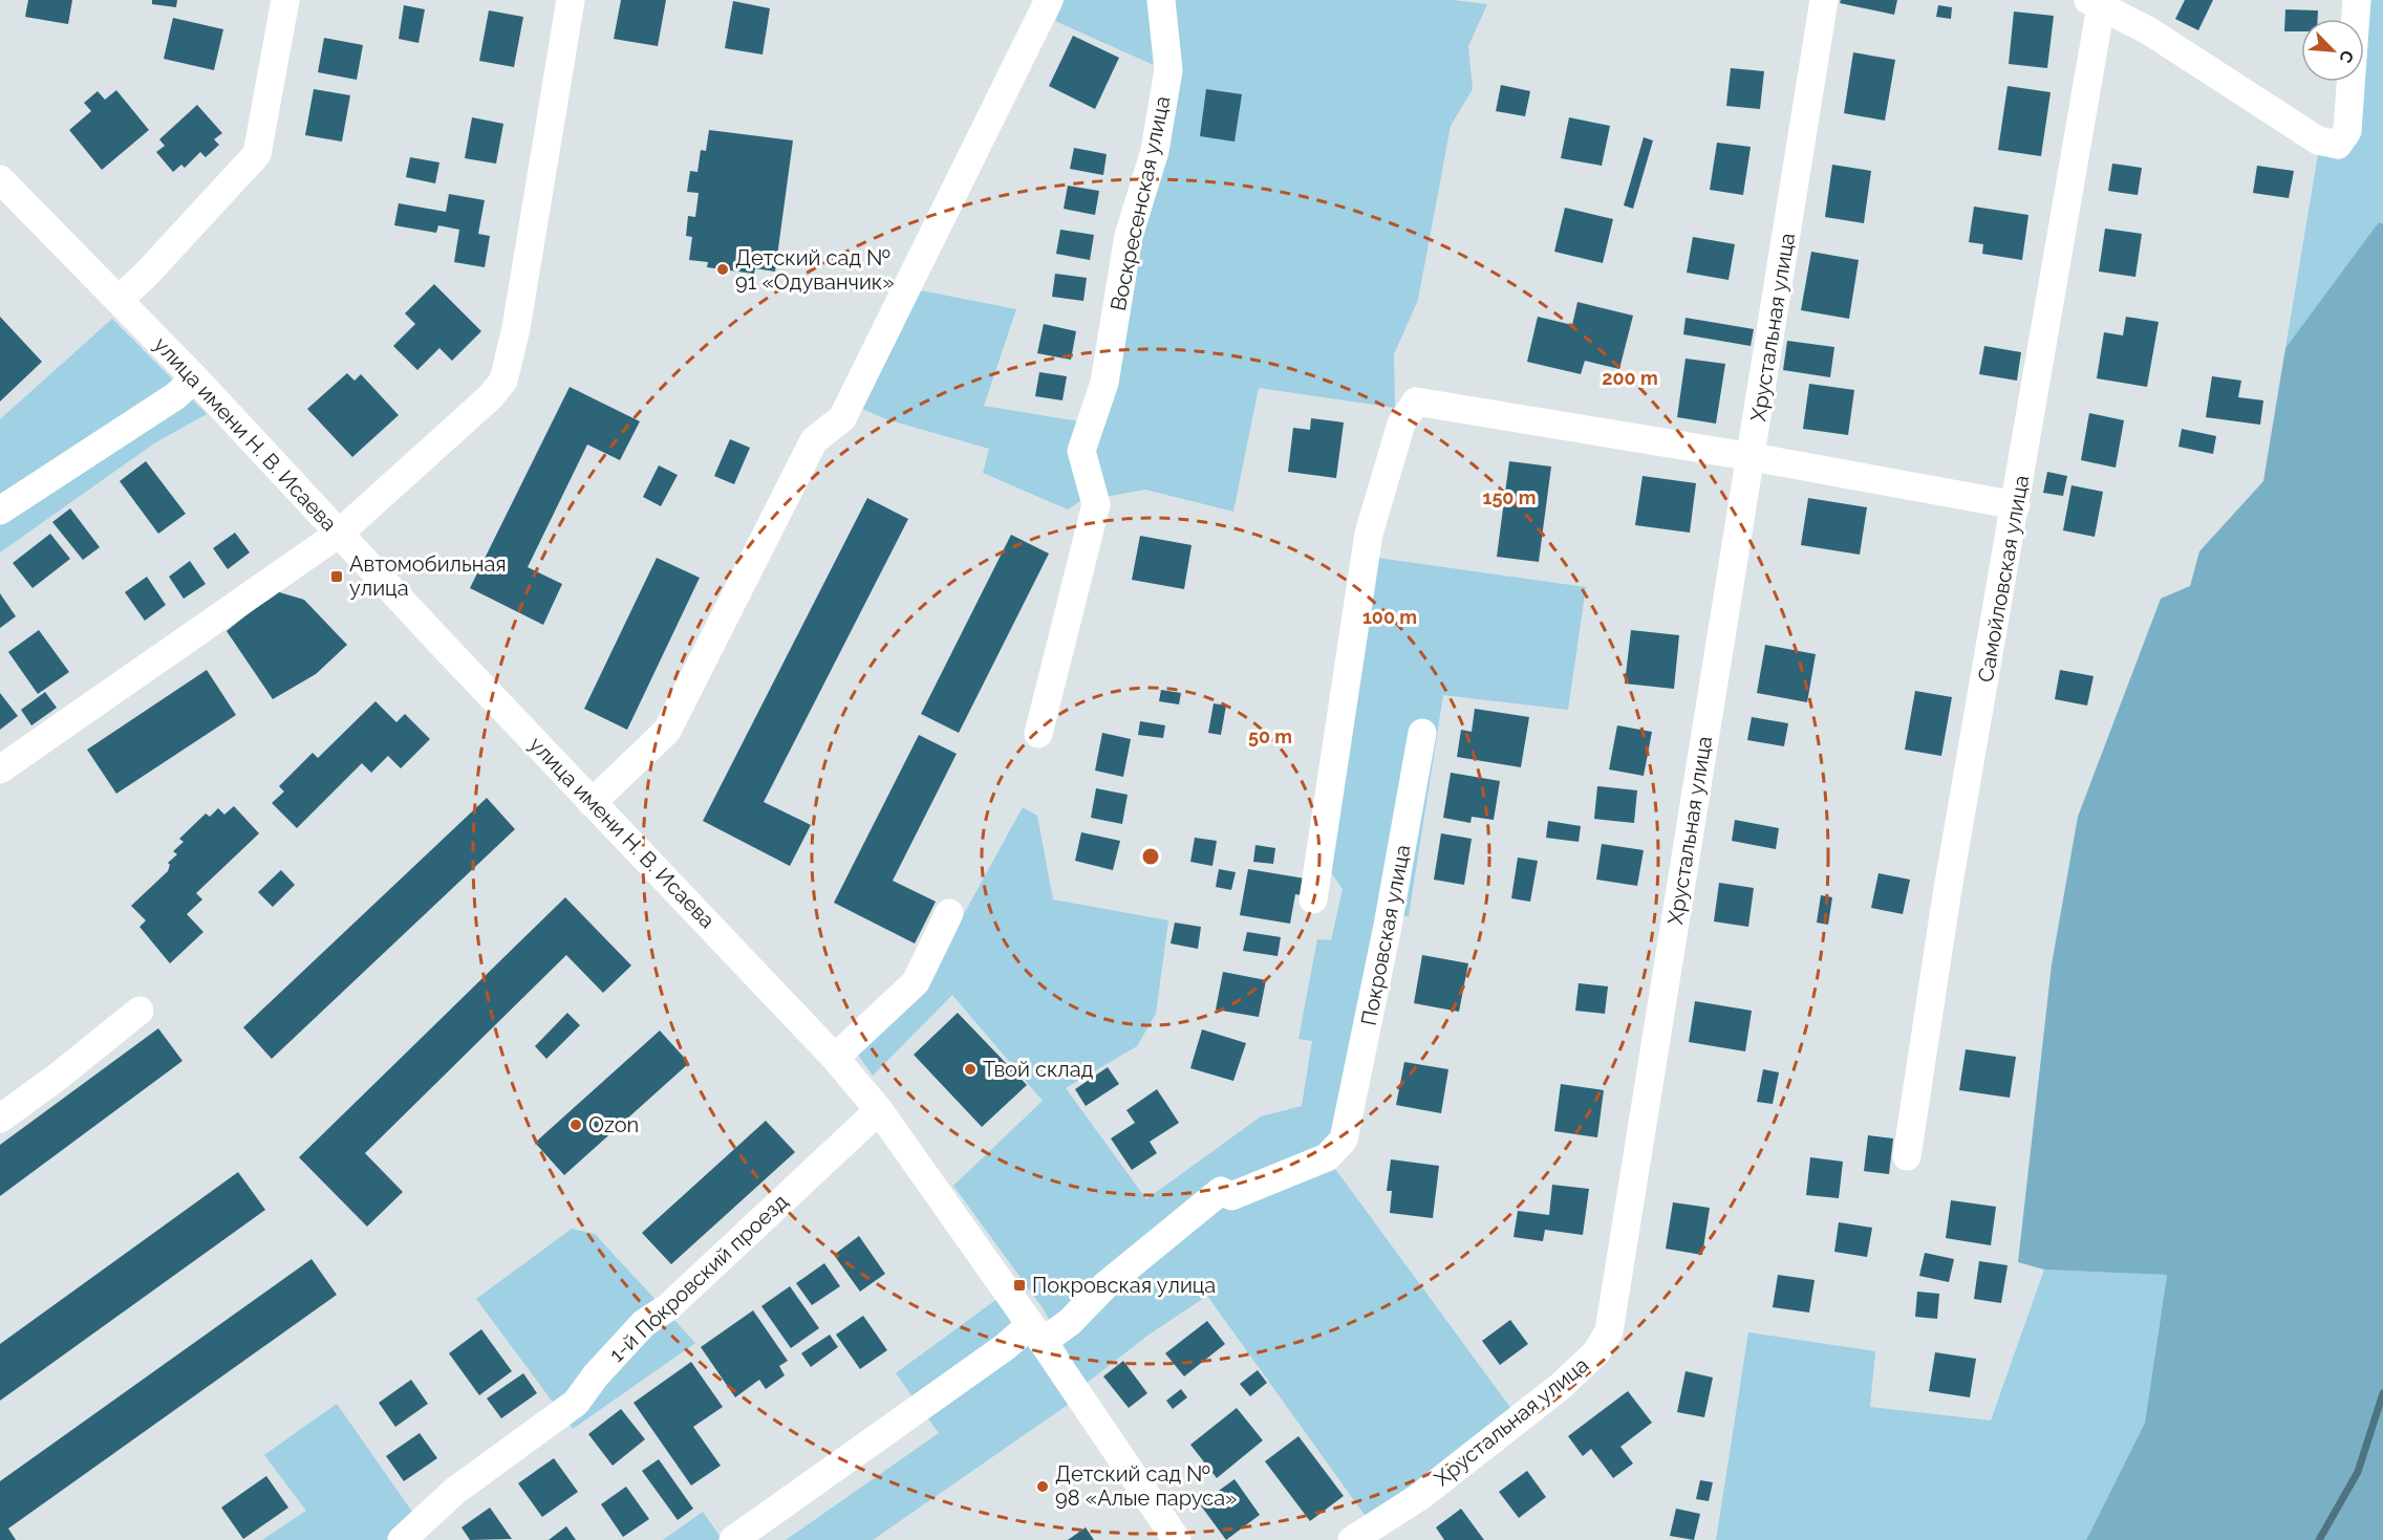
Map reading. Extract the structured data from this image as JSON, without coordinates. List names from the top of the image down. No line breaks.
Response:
{"streets":{"street":["Воскресенская улица","Хрустальная улица","улица имени Н. В. Исаева","Самойловская улица","Покровская улица","1-й Покровский проезд"]},"crossings":[["улица имени Н. В. Исаева","Покровская улица"],["улица имени Н. В. Исаева","1-й Покровский проезд"]],"places":{"other":["Детский сад № 91 «Одуванчик»","Твой склад","Ozon","Детский сад № 98 «Алые паруса»"],"transit":["Автомобильная улица","Покровская улица"]},"north":"bottom right","rings":["200 m","150 m","100 m","50 m"]}
